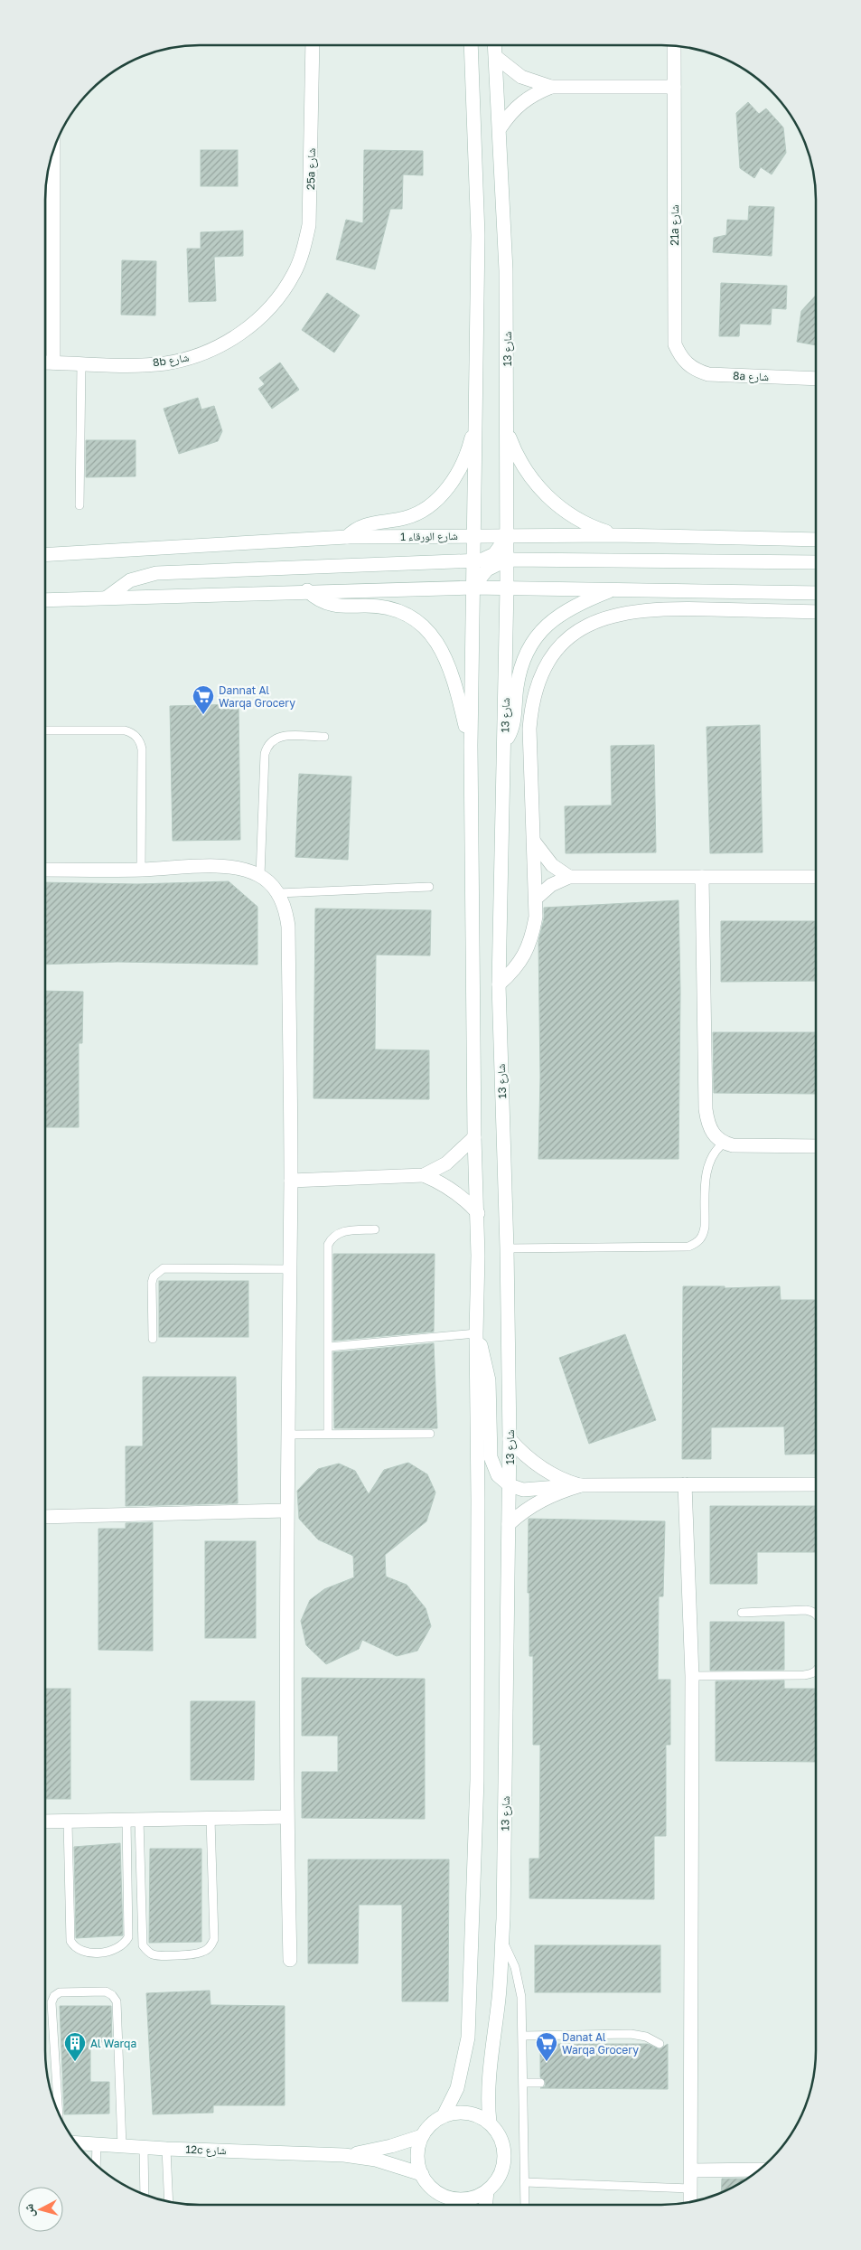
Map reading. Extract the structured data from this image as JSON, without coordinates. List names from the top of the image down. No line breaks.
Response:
{"streets":{"street":["25a شارع","21a شارع","شارع 13","8b شارع","8a شارع","شارع الورقاء 1","12c شارع"]},"crossings":[["25a شارع","8b شارع"],["21a شارع","8a شارع"],["شارع 13","شارع الورقاء 1"],["شارع 13","12c شارع"]],"places":{"supermarket":["Dannat Al Warqa Grocery","Danat Al Warqa Grocery"],"building":["Al Warqa"]},"north":"left"}
